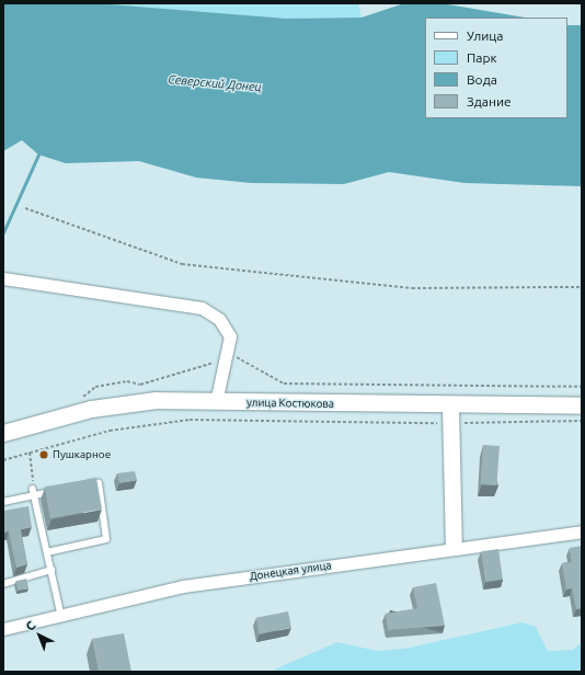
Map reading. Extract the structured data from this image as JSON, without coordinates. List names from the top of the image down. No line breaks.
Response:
{"streets":{"main road":["улица Костюкова"],"street":["Донецкая улица"]},"water":["Северский Донец"],"places":["Пушкарное"],"legend":["Улица","Парк","Вода","Здание"],"north":"top left"}
